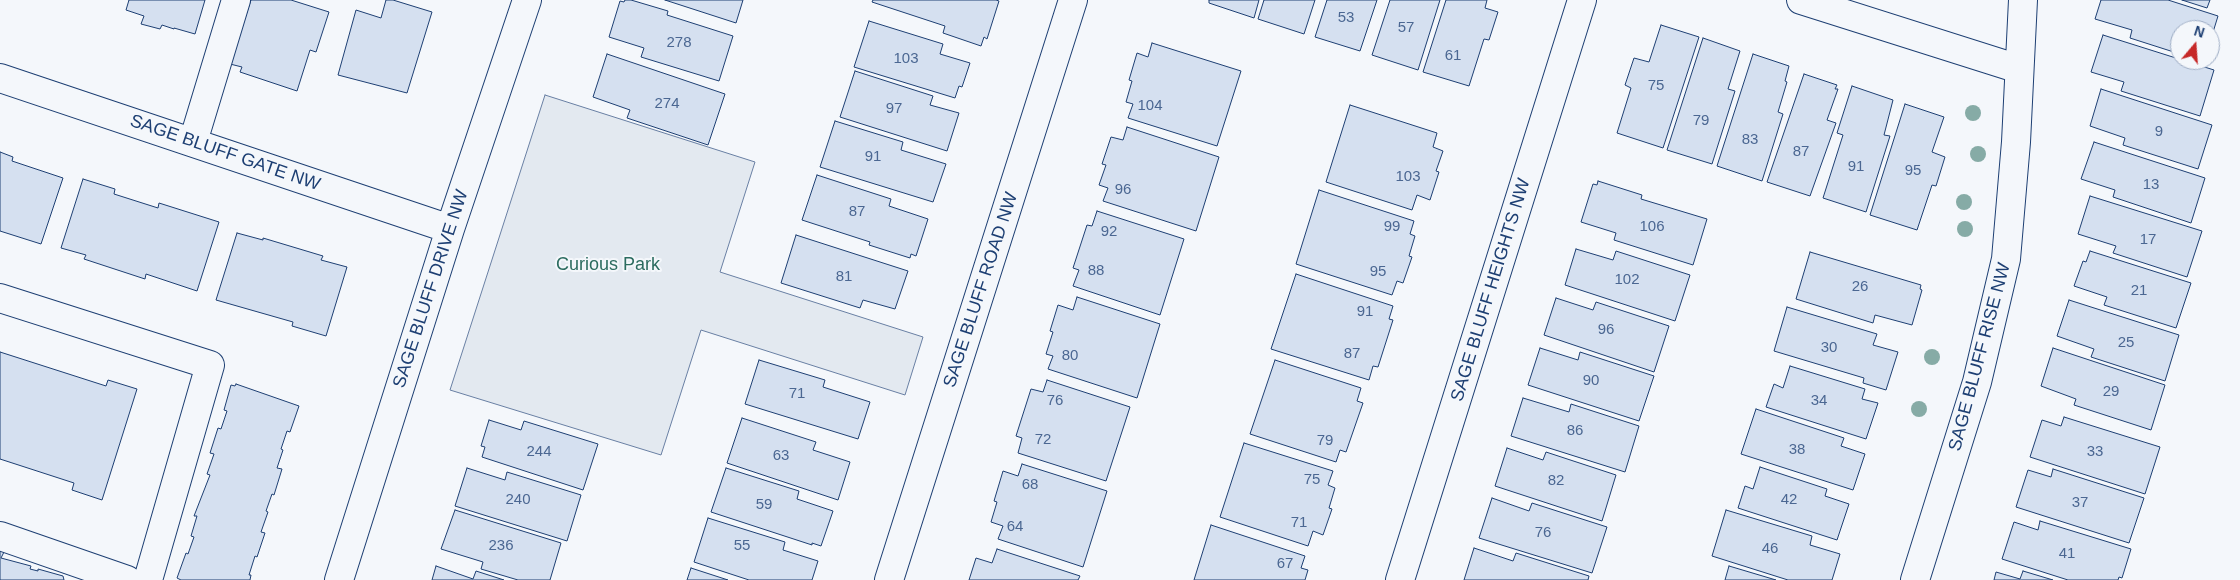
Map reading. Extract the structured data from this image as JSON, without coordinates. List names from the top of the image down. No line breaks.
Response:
{"streets":{"street":["SAGE BLUFF GATE NW","SAGE BLUFF DRIVE NW","SAGE BLUFF ROAD NW","SAGE BLUFF HEIGHTS NW","SAGE BLUFF RISE NW"]},"crossings":[["SAGE BLUFF GATE NW","SAGE BLUFF DRIVE NW"]],"parks":["Curious Park"],"house_numbers":["53","57","278","61","103","75","274","104","97","79","9","83","87","91","91","95","103","13","96","87","99","106","92","17","88","95","81","102","26","21","91","96","25","30","87","80","90","29","71","76","34","86","72","79","38","244","33","63","75","82","68","240","42","37","59","71","64","76","236","55","46","41","67"],"north":"top"}
